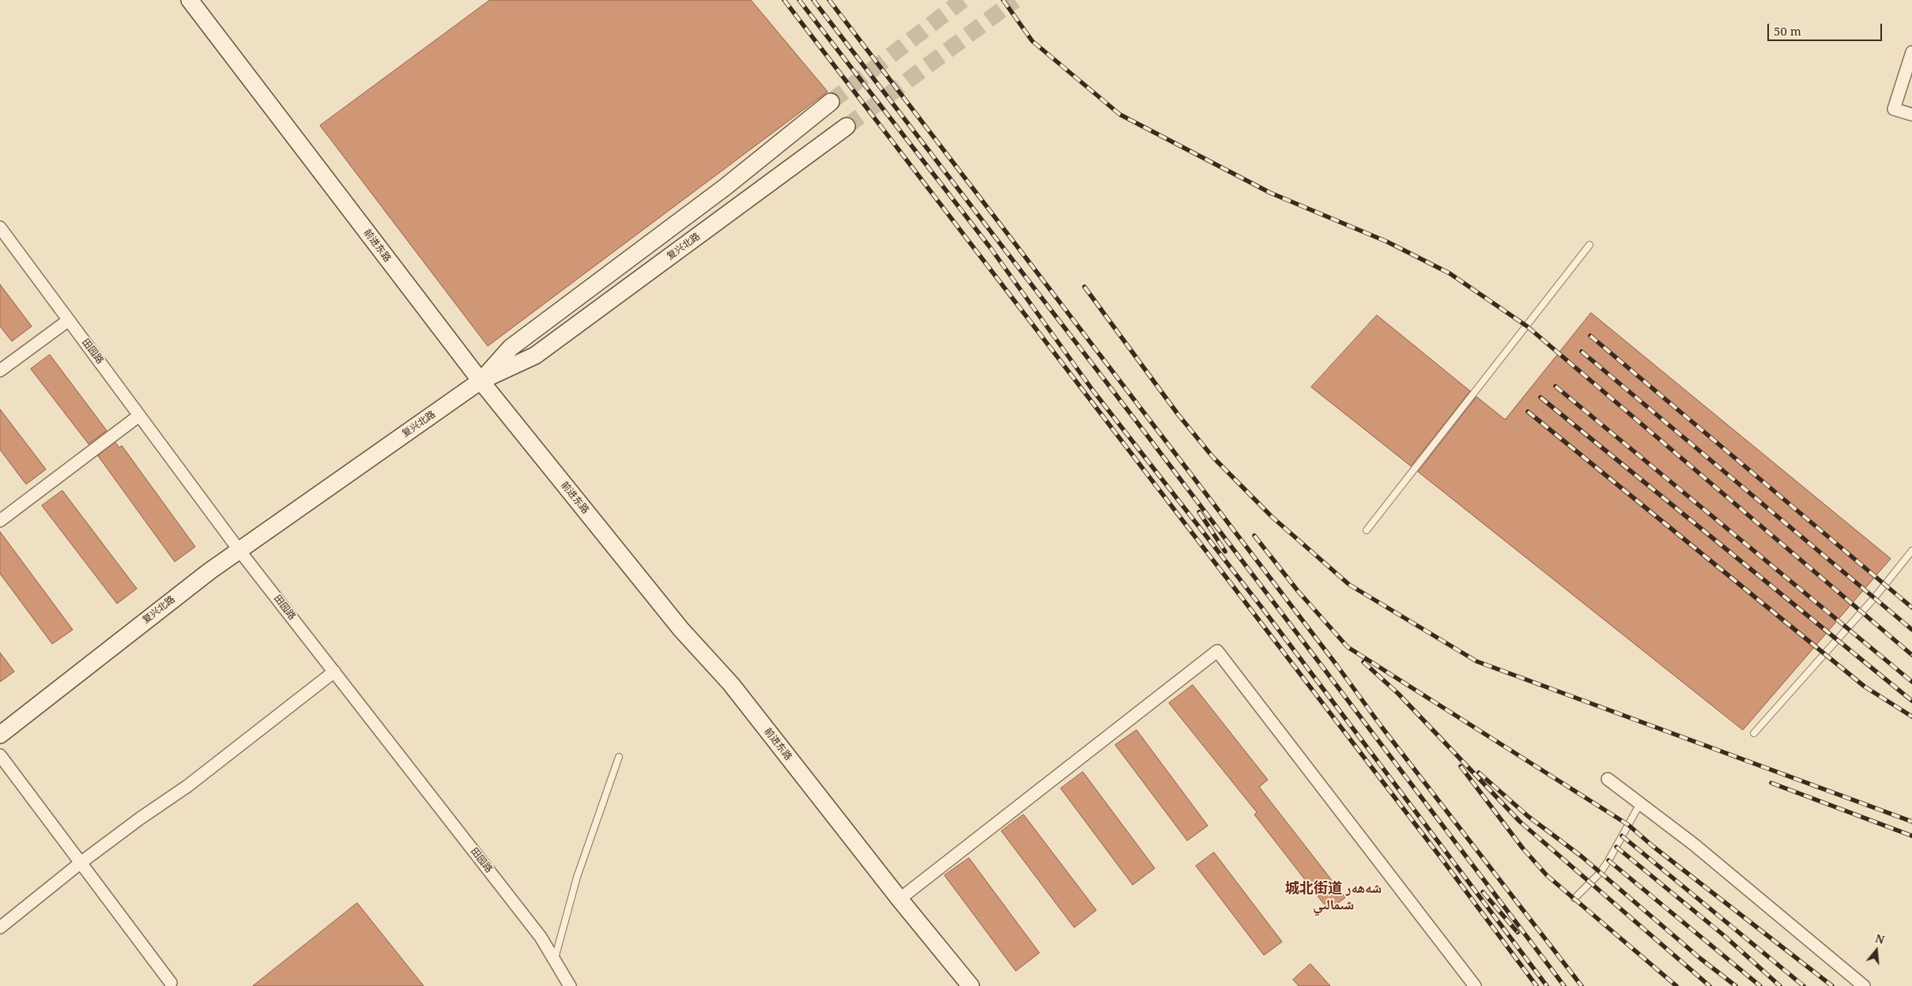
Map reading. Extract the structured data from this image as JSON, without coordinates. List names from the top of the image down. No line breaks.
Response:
{"streets":{"street":["前进东路","复兴北路","田园路"]},"crossings":[["前进东路","复兴北路"],["复兴北路","田园路"]],"districts":["城北街道 شەھەر شىمالىي"],"scale_bar":"50 m","north":"top"}
